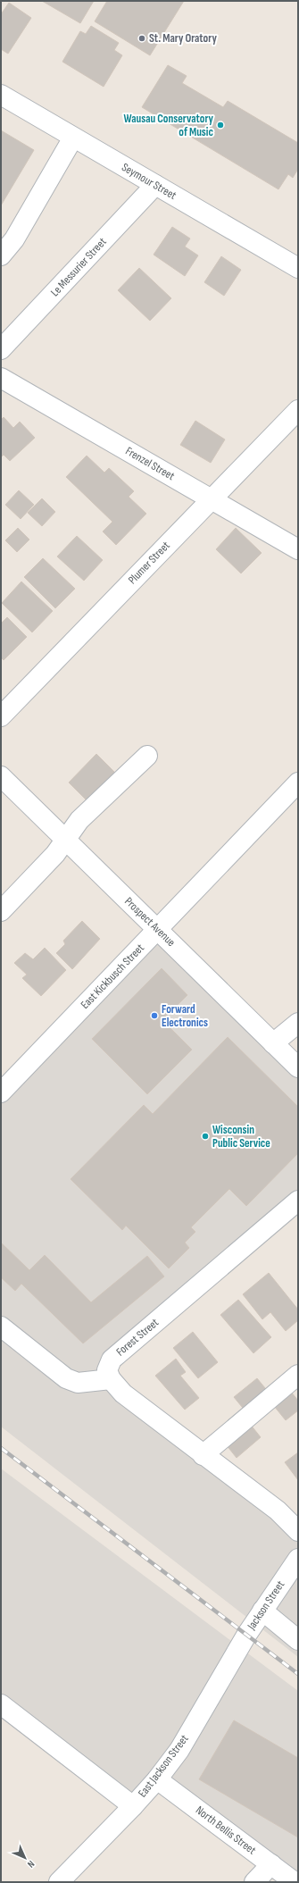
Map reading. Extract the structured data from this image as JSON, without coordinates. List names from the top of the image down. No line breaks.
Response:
{"streets":{"street":["Seymour Street","Le Messurier Street","Frenzel Street","Plumer Street","Prospect Avenue","East Kickbusch Street","Forest Street","Jackson Street","East Jackson Street","North Bellis Street"]},"crossings":[["Seymour Street","Le Messurier Street"],["Frenzel Street","Plumer Street"],["Prospect Avenue","East Kickbusch Street"],["Jackson Street","East Jackson Street"],["East Jackson Street","North Bellis Street"]],"places":["St. Mary Oratory","Wausau Conservatory of Music","Forward Electronics","Wisconsin Public Service"],"north":"bottom right"}
